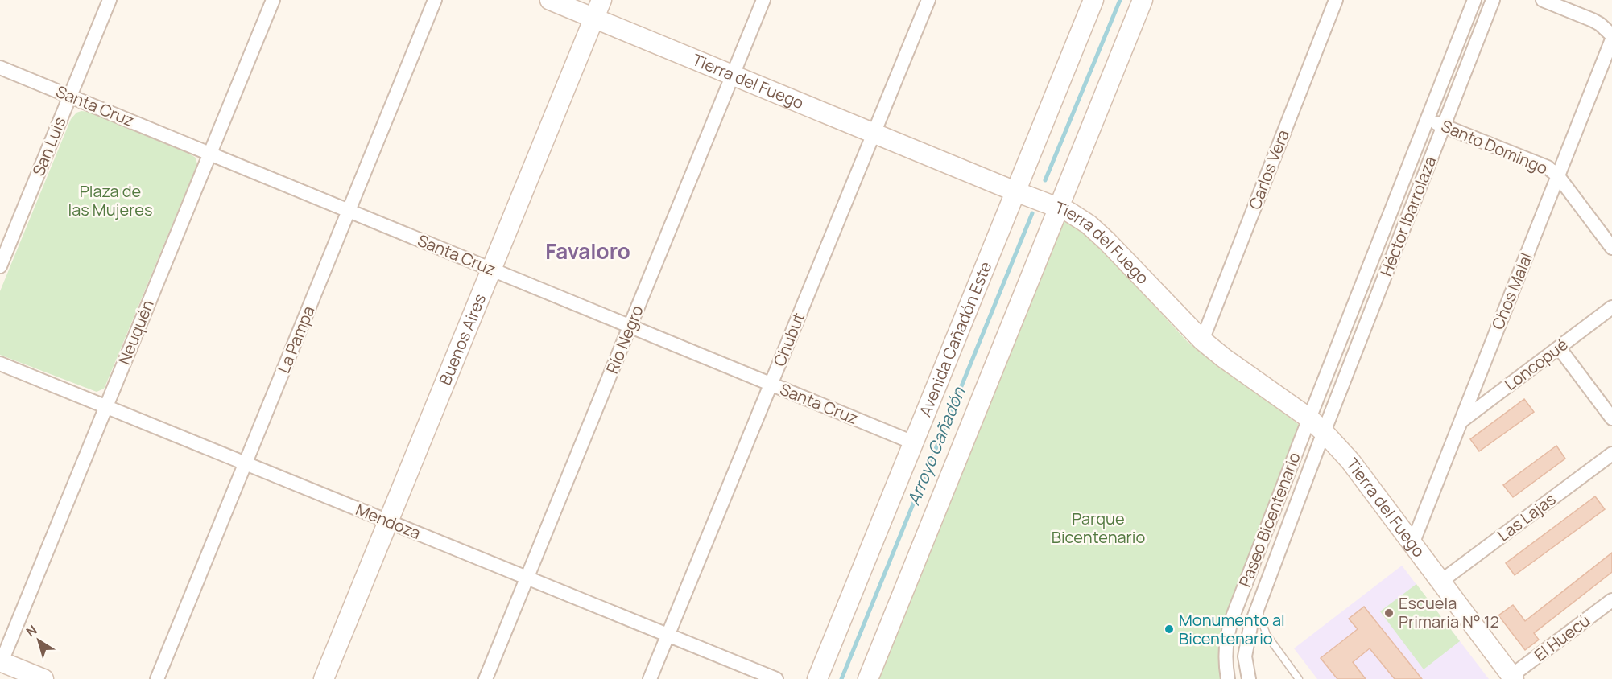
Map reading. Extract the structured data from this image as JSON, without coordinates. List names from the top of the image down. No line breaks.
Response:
{"streets":{"street":["Tierra del Fuego","Santa Cruz","San Luis","Santo Domingo","Carlos Vera","Héctor Ibarrolaza","Chos Malal","Neuquén","La Pampa","Buenos Aires","Río Negro","Chubut","Avenida Cañadón Este","Loncopué","Las Lajas","Paseo Bicentenario","Mendoza","El Huecú"]},"crossings":[["Tierra del Fuego","Carlos Vera"],["Tierra del Fuego","Héctor Ibarrolaza"],["Tierra del Fuego","Chos Malal"],["Tierra del Fuego","Buenos Aires"],["Tierra del Fuego","Río Negro"],["Tierra del Fuego","Chubut"],["Tierra del Fuego","Avenida Cañadón Este"],["Tierra del Fuego","Las Lajas"],["Tierra del Fuego","Paseo Bicentenario"],["Tierra del Fuego","El Huecú"],["Santa Cruz","San Luis"],["Santa Cruz","Neuquén"],["Santa Cruz","La Pampa"],["Santa Cruz","Buenos Aires"],["Santa Cruz","Río Negro"],["Santa Cruz","Chubut"],["Santa Cruz","Avenida Cañadón Este"],["Santo Domingo","Héctor Ibarrolaza"],["Santo Domingo","Chos Malal"],["Héctor Ibarrolaza","Paseo Bicentenario"],["Chos Malal","Loncopué"],["Neuquén","Mendoza"],["La Pampa","Mendoza"],["Buenos Aires","Mendoza"],["Río Negro","Mendoza"],["Chubut","Mendoza"]],"districts":["Favaloro"],"water":["Arroyo Cañadón"],"parks":["Plaza de las Mujeres","Parque Bicentenario"],"places":["Escuela Primaria N° 12","Monumento al Bicentenario"],"north":"top left"}
